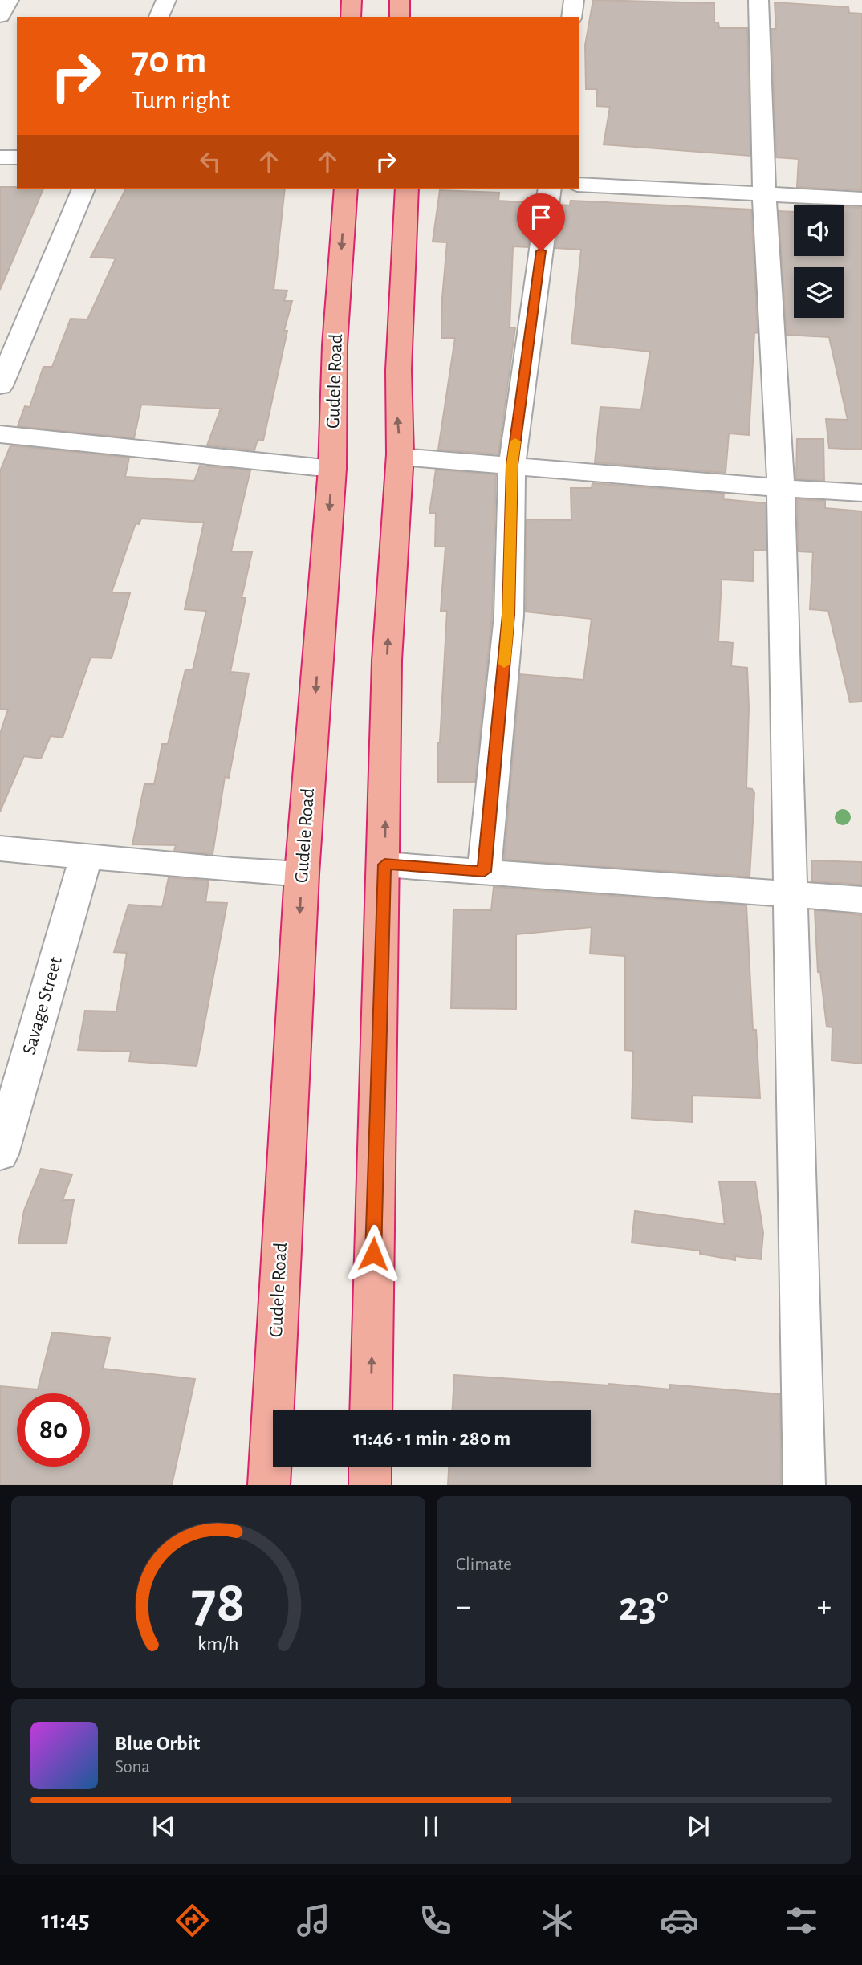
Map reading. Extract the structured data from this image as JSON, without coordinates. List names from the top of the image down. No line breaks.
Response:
{"streets":{"highway":["Gudele Road"],"street":["Savage Street"]},"page":{"turn":["70 m","Turn right"],"limit":"80","trip":"11:46 · 1 min · 280 m","tile":"Climate","heat":["−","23°","+"],"song":["Blue Orbit","Sona"],"tabs":"11:45","gauge":["78","km/h"]}}
